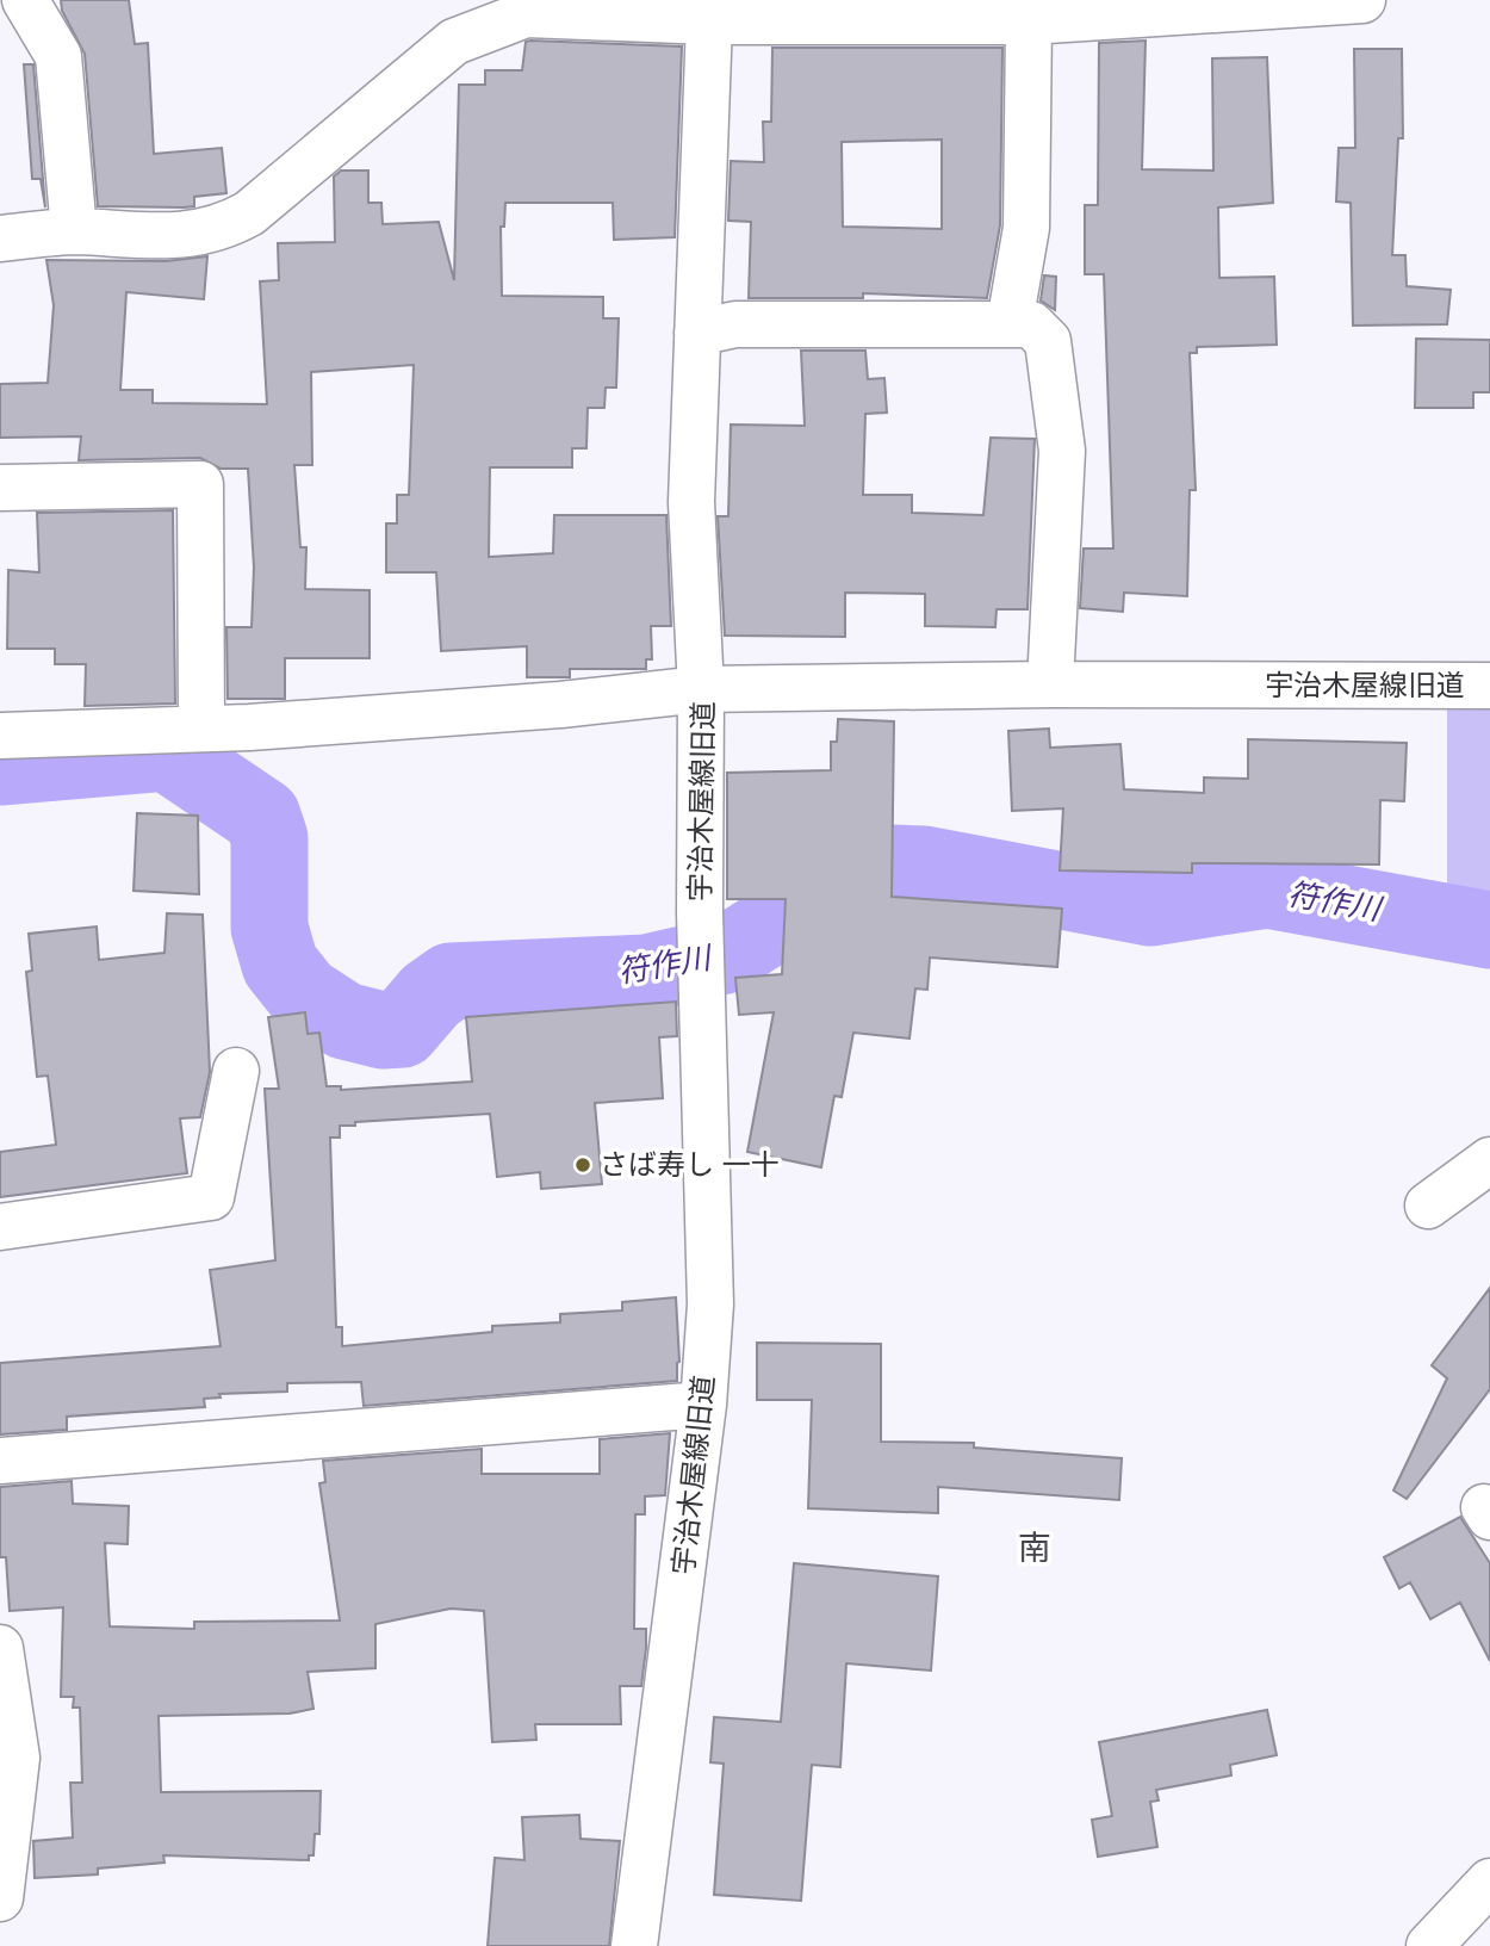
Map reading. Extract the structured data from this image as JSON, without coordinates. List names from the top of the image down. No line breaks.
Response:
{"streets":{"street":["宇治木屋線旧道"]},"districts":["南"],"water":["符作川"],"places":["さば寿し 一十"]}
